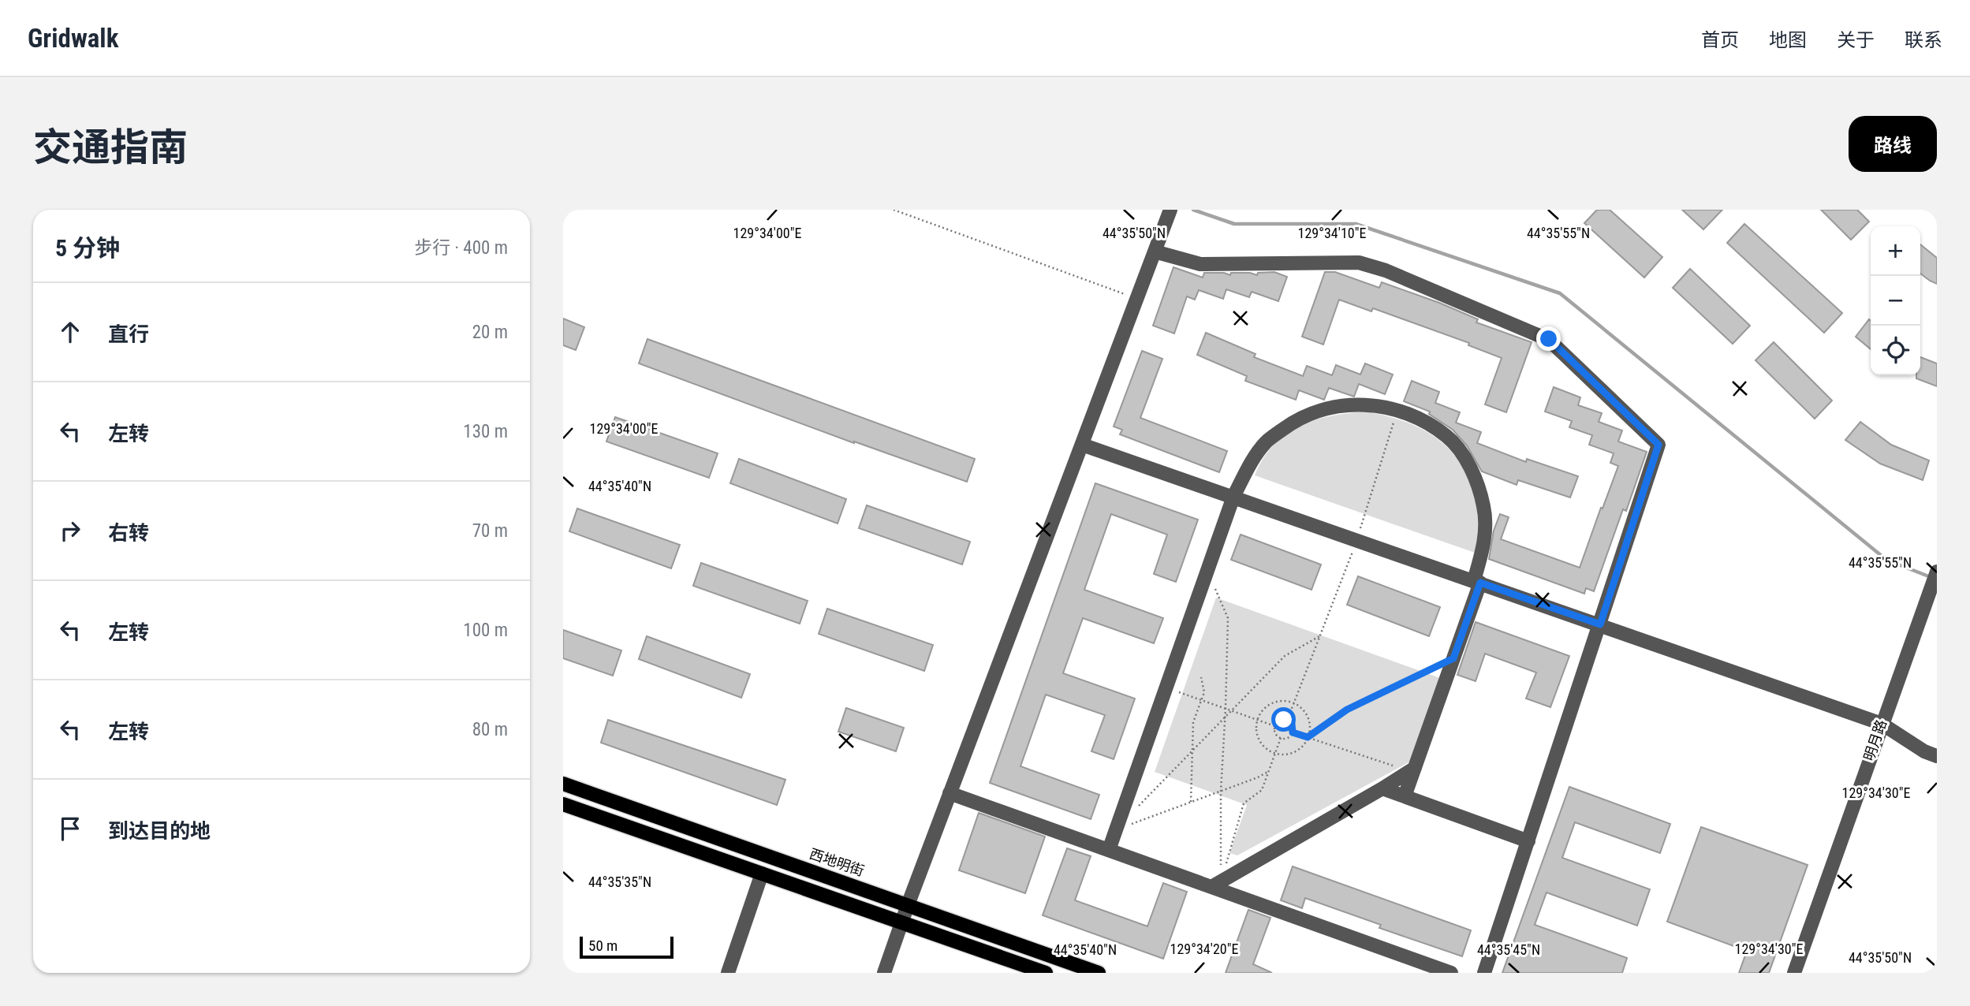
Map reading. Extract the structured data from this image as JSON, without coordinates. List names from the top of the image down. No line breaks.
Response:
{"streets":{"main road":["西地明街"],"street":["明月路"]},"scale_bar":"50 m","page":{"header":"Gridwalk","nav":["首页","地图","关于","联系"],"title":"交通指南","buttons":"路线","heading":["5 分钟","步行 · 400 m"],"map_buttons":["+","−"],"list":[["直行","20 m"],["左转","130 m"],["右转","70 m"],["左转","100 m"],["左转","80 m"],"到达目的地"],"scale":"50 m"},"coordinates":["44°35'50\"N","44°35'55\"N","129°34'00\"E","129°34'10\"E","44°35'40\"N","129°34'30\"E","44°35'35\"N","129°34'20\"E","44°35'45\"N"]}
